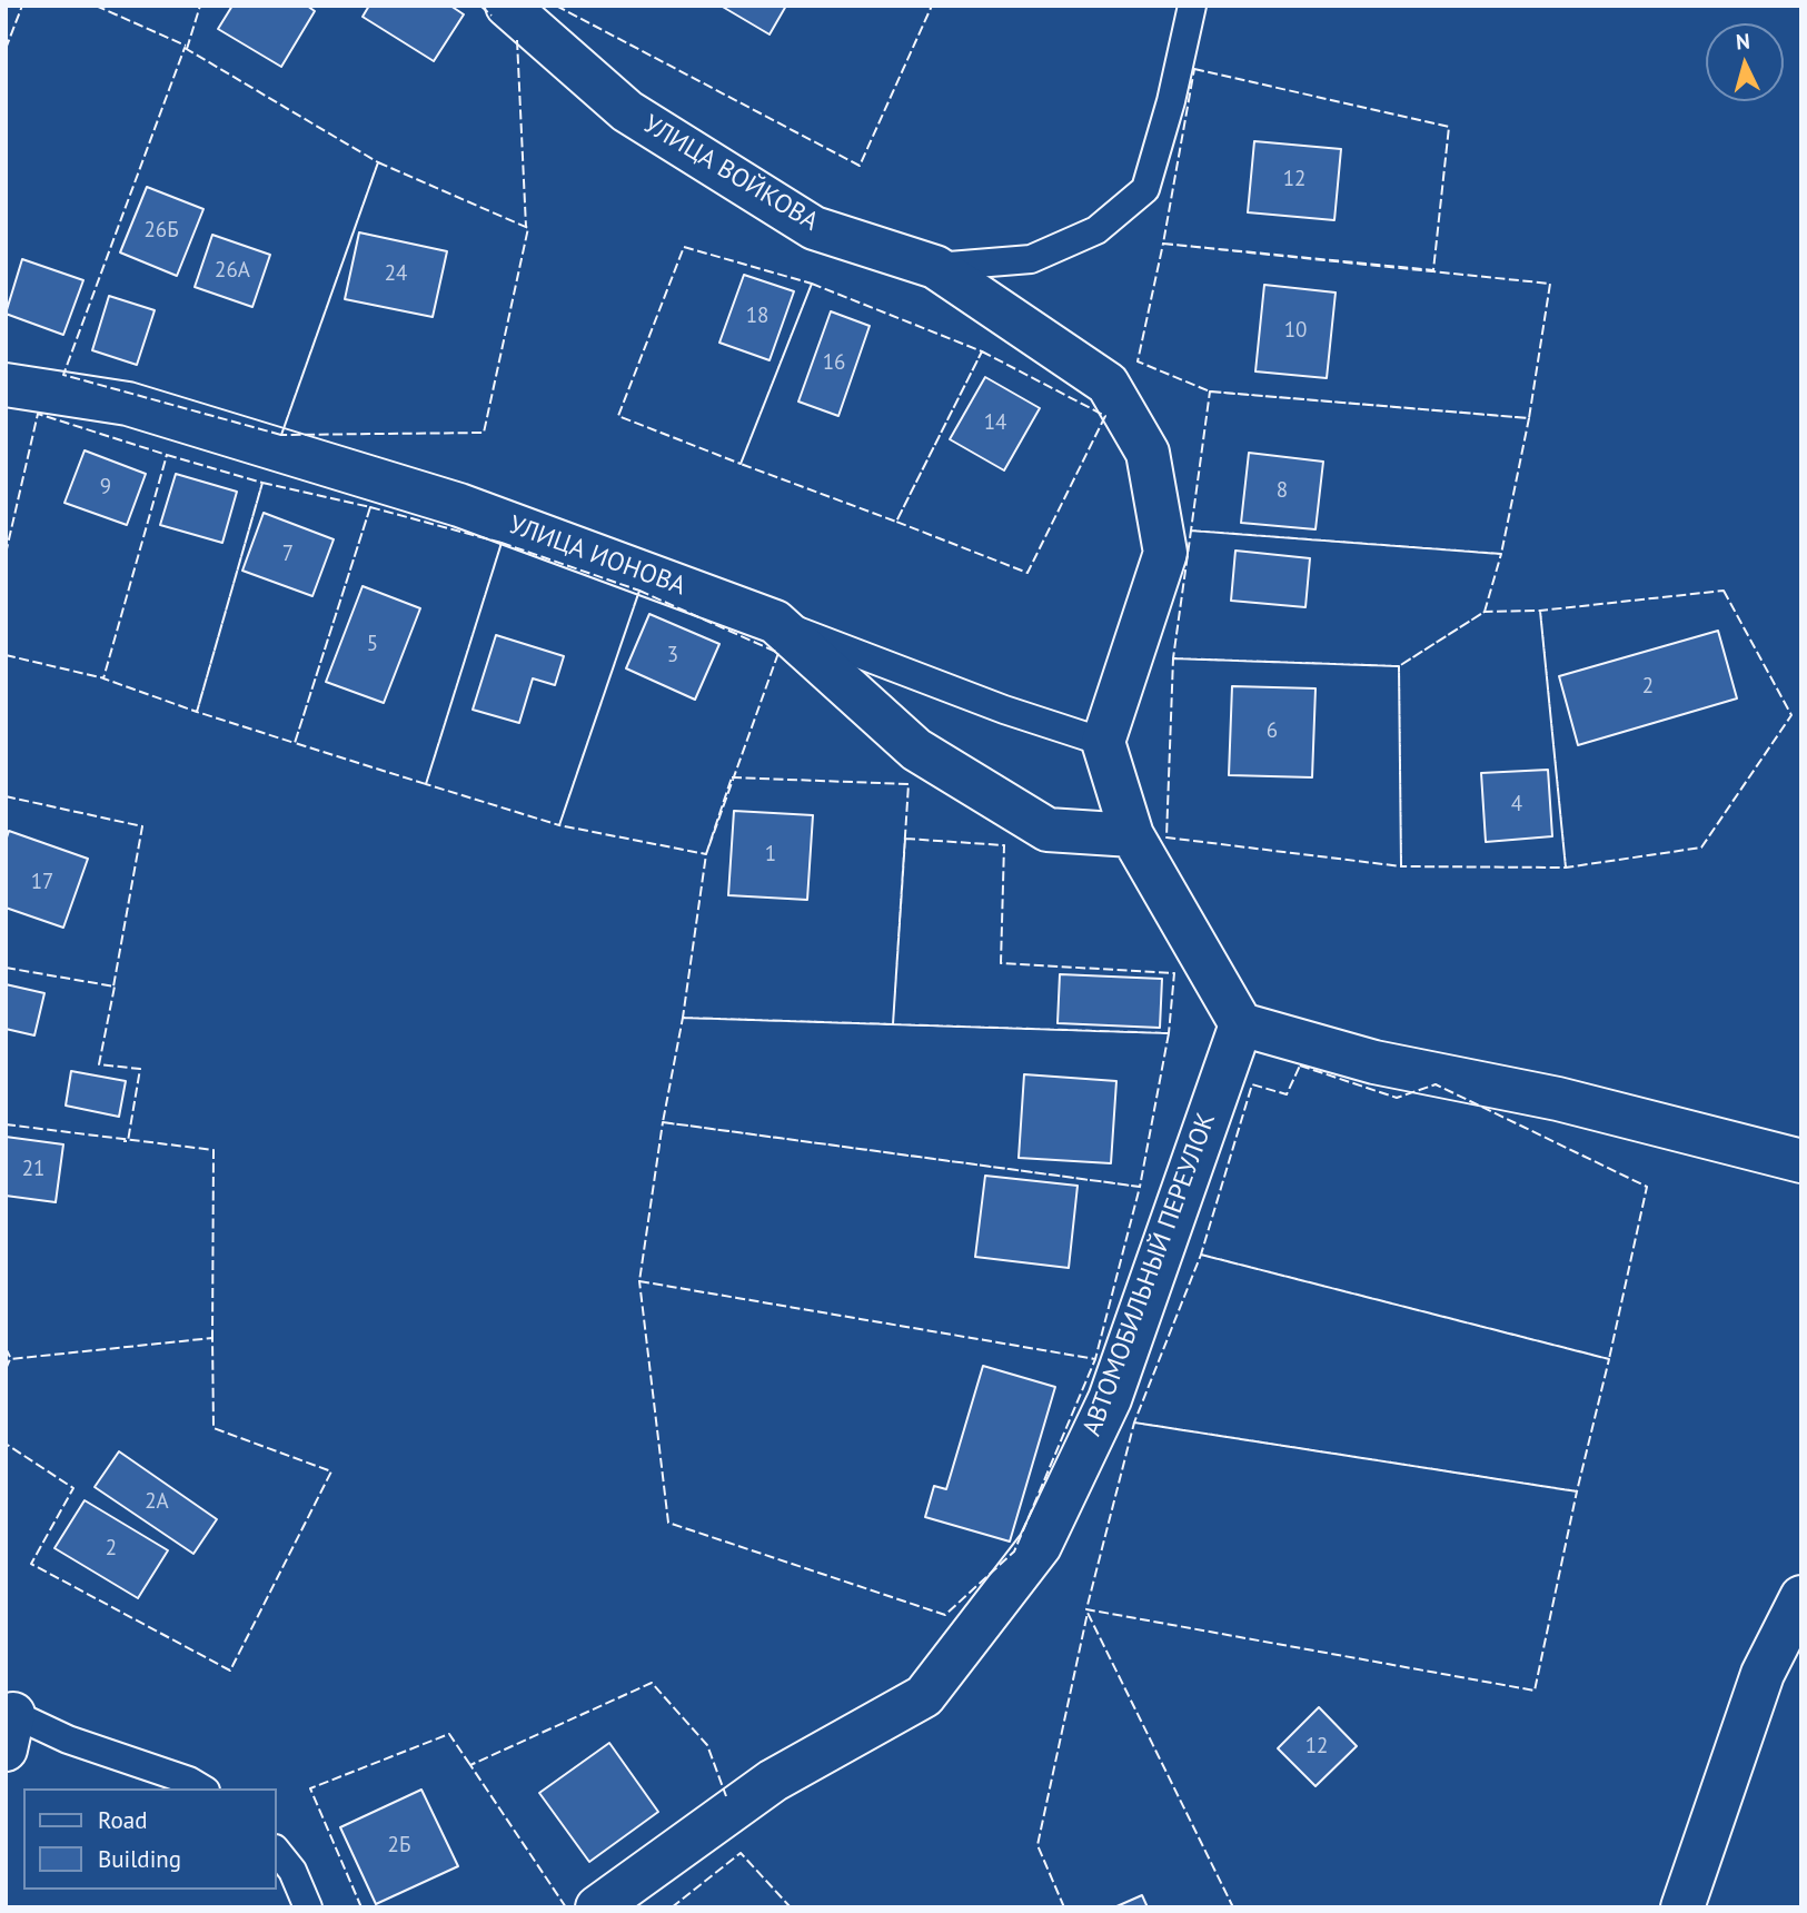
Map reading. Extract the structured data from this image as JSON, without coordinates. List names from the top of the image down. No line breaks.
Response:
{"streets":{"street":["УЛИЦА ВОЙКОВА","УЛИЦА ИОНОВА","АВТОМОБИЛЬНЫЙ ПЕРЕУЛОК"]},"house_numbers":["12","26Б","26А","24","18","10","16","14","9","8","7","5","3","2","6","4","1","17","21","2А","2","12","2Б"],"legend":["Road","Building"],"north":"top"}
